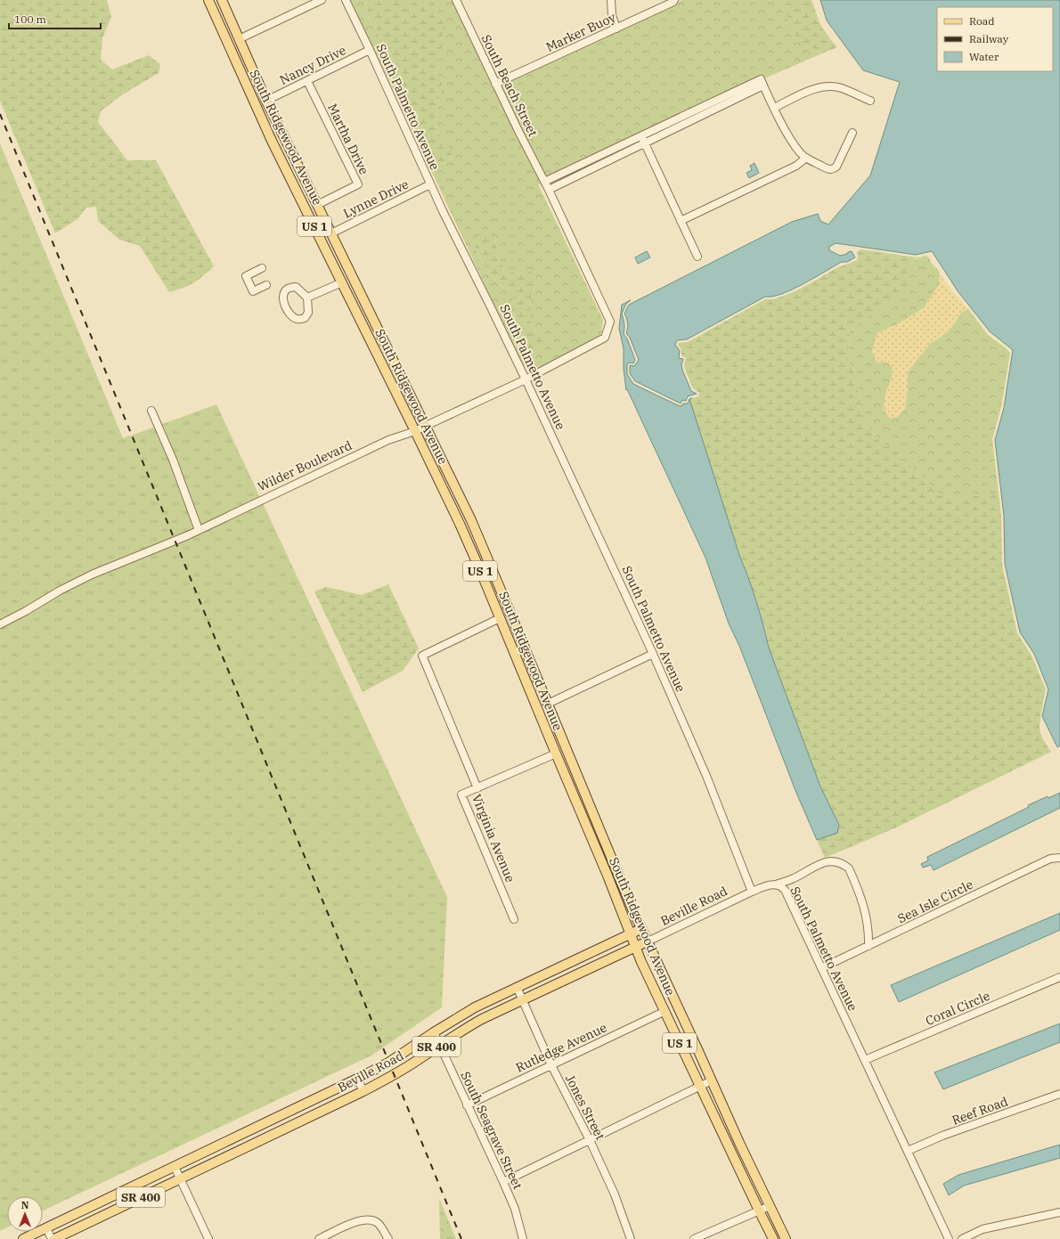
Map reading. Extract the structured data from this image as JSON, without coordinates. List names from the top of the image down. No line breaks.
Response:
{"streets":{"main road":["South Ridgewood Avenue","US 1","Beville Road","SR 400"],"street":["Marker Buoy","Nancy Drive","South Beach Street","South Palmetto Avenue","Martha Drive","Lynne Drive","Wilder Boulevard","Virginia Avenue","Sea Isle Circle","Coral Circle","Rutledge Avenue","Jones Street","Reef Road","South Seagrave Street"]},"crossings":[["Marker Buoy","South Beach Street"],["Nancy Drive","South Palmetto Avenue"],["Nancy Drive","South Ridgewood Avenue"],["Nancy Drive","Martha Drive"],["South Beach Street","Wilder Boulevard"],["South Palmetto Avenue","Lynne Drive"],["South Palmetto Avenue","Wilder Boulevard"],["South Palmetto Avenue","Sea Isle Circle"],["South Palmetto Avenue","Beville Road"],["South Palmetto Avenue","Coral Circle"],["South Palmetto Avenue","Reef Road"],["South Ridgewood Avenue","Martha Drive"],["South Ridgewood Avenue","Lynne Drive"],["South Ridgewood Avenue","Wilder Boulevard"],["South Ridgewood Avenue","Virginia Avenue"],["South Ridgewood Avenue","Beville Road"],["South Ridgewood Avenue","Rutledge Avenue"],["Beville Road","Jones Street"],["Beville Road","South Seagrave Street"],["Rutledge Avenue","Jones Street"],["Rutledge Avenue","South Seagrave Street"]],"legend":["Road","Railway","Water"],"scale_bar":"100 m","north":"top"}
